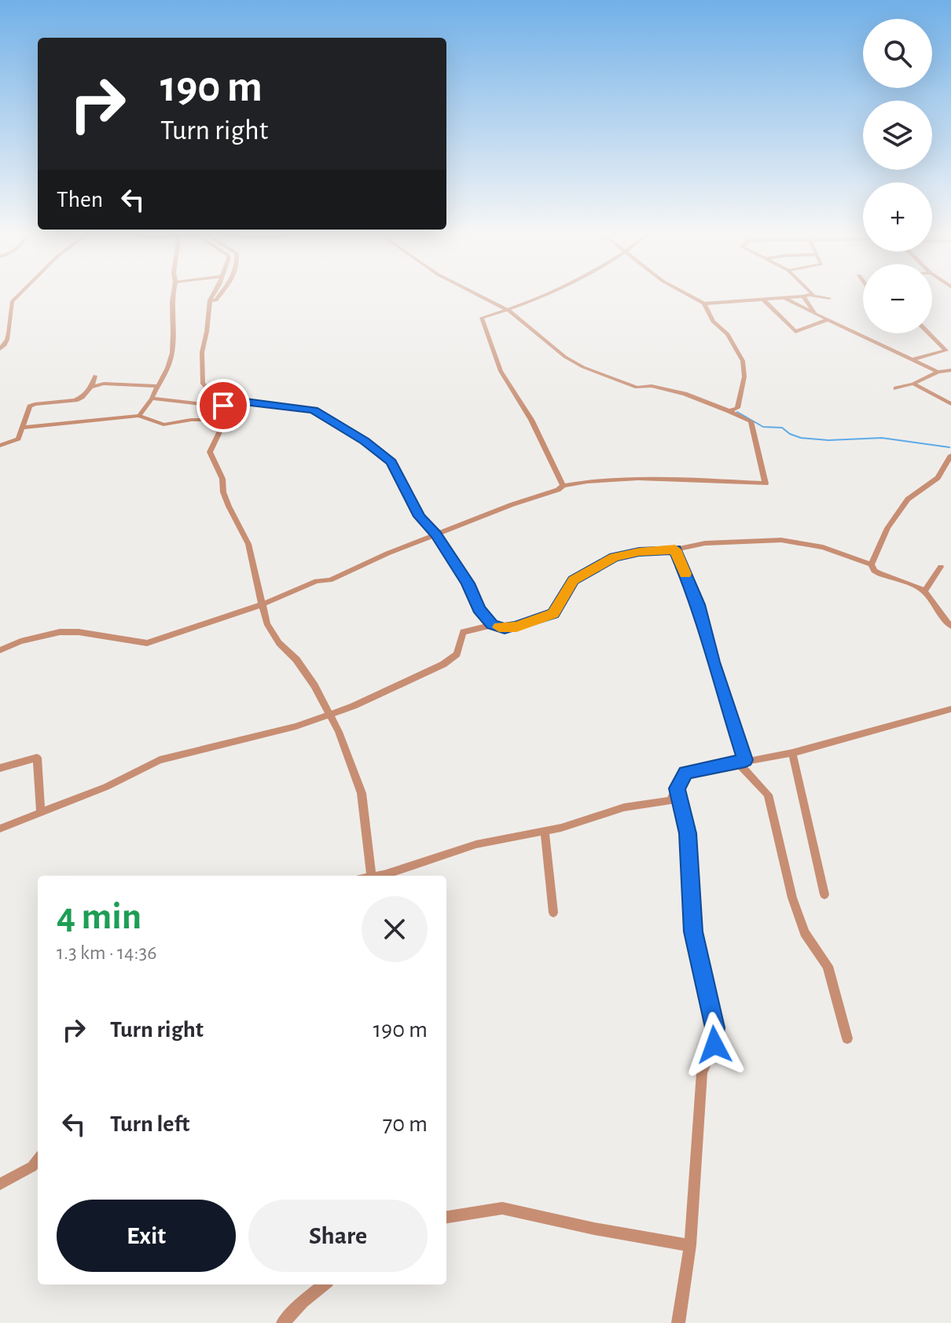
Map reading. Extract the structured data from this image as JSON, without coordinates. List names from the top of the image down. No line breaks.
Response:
{"page":{"map_buttons":["+","−"],"turn":["190 m","Turn right"],"then":"Then","heading":["4 min","1.3 km · 14:36"],"list":[{"name":"Turn right","value":"190 m"},{"name":"Turn left","value":"70 m"}],"buttons":["Exit","Share"]}}
